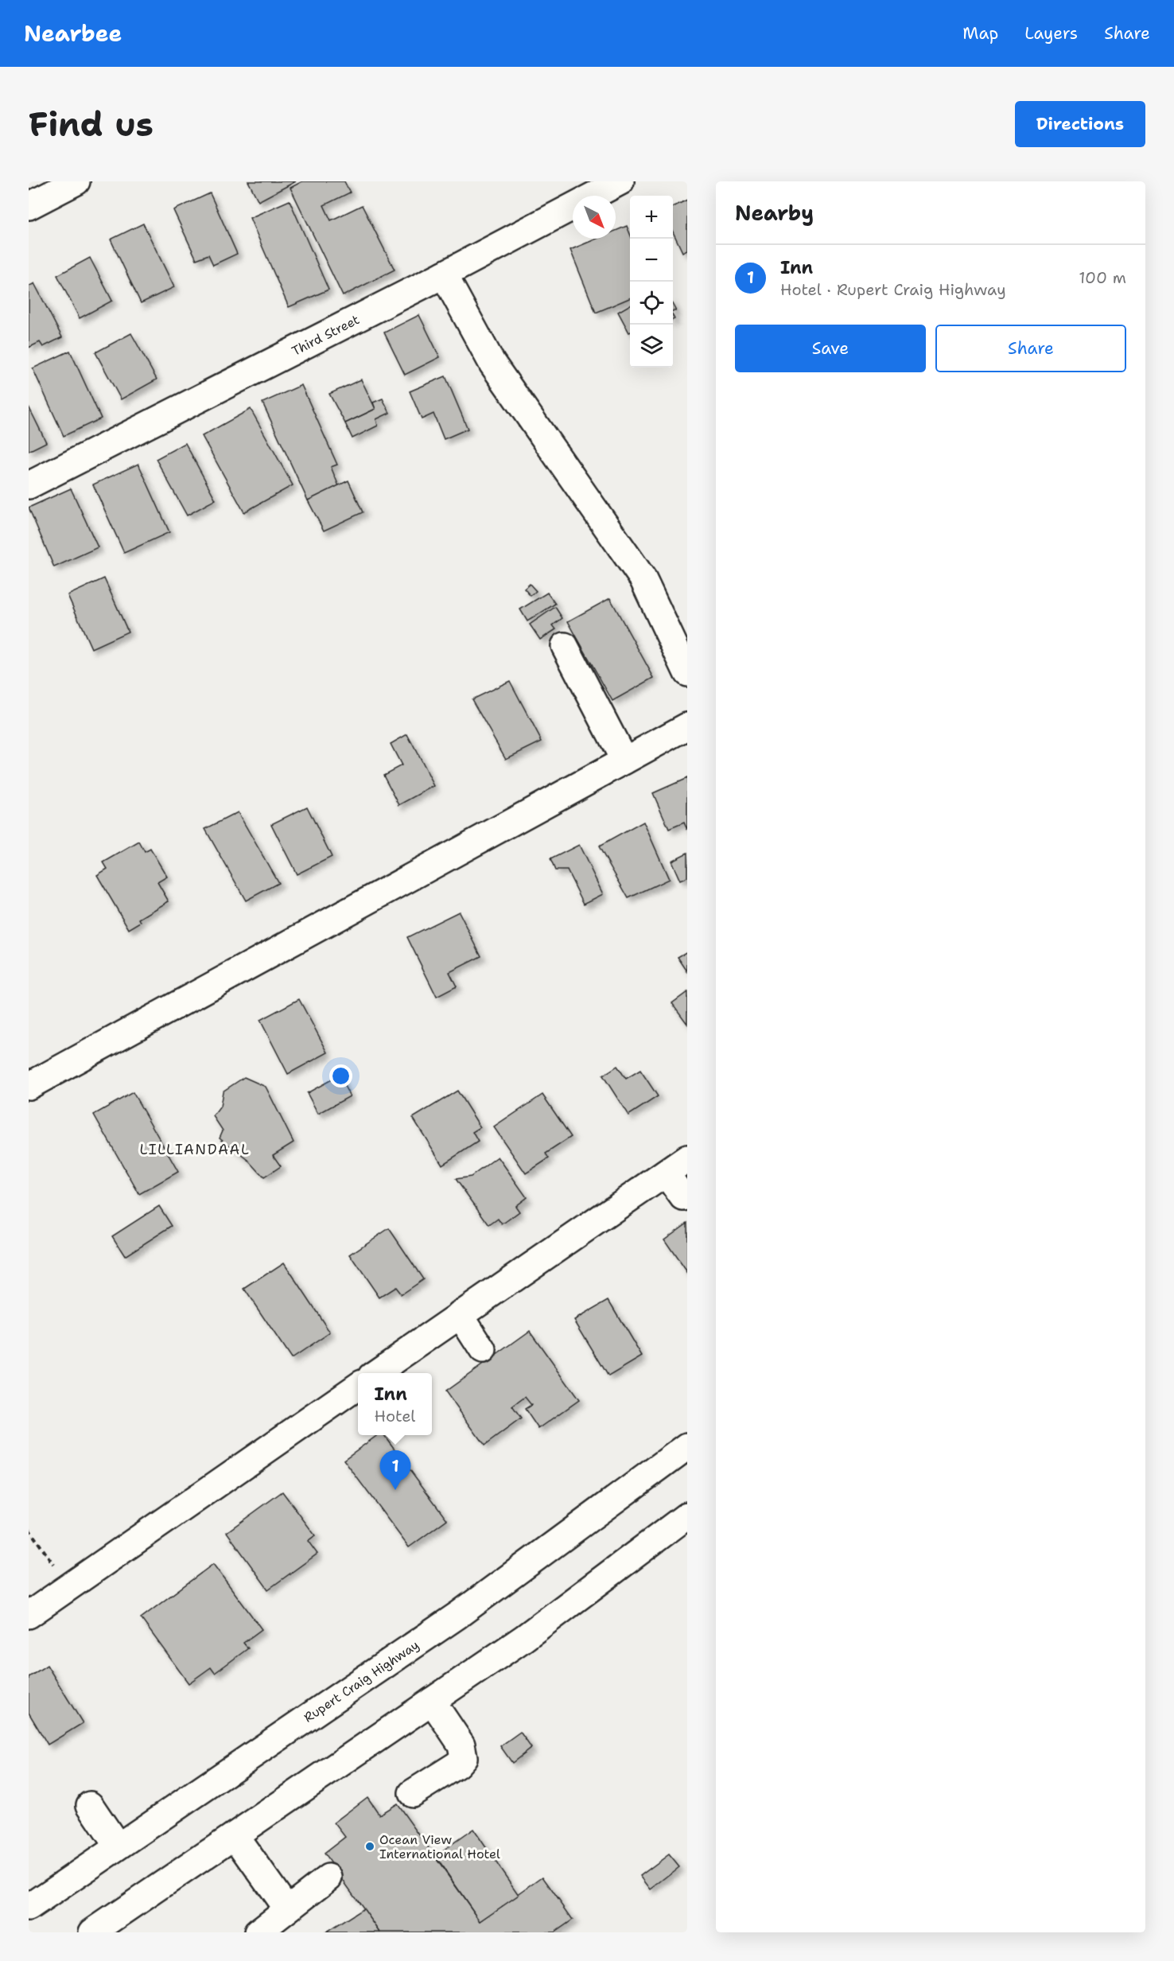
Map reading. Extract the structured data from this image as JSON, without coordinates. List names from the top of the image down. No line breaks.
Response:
{"streets":{"street":["Third Street","Rupert Craig Highway"]},"districts":["LILLIANDAAL"],"places":["Ocean View International Hotel"],"north":"bottom right","page":{"header":"Nearbee","nav":["Map","Layers","Share"],"buttons":["Directions",["Save","Share"]],"title":"Find us","heading":"Nearby","map_buttons":["+","−"],"list":[{"mark":"1","name":"Inn","note":"Hotel · Rupert Craig Highway","value":"100 m"}],"popup":["Inn","Hotel"],"pins":"1"}}
